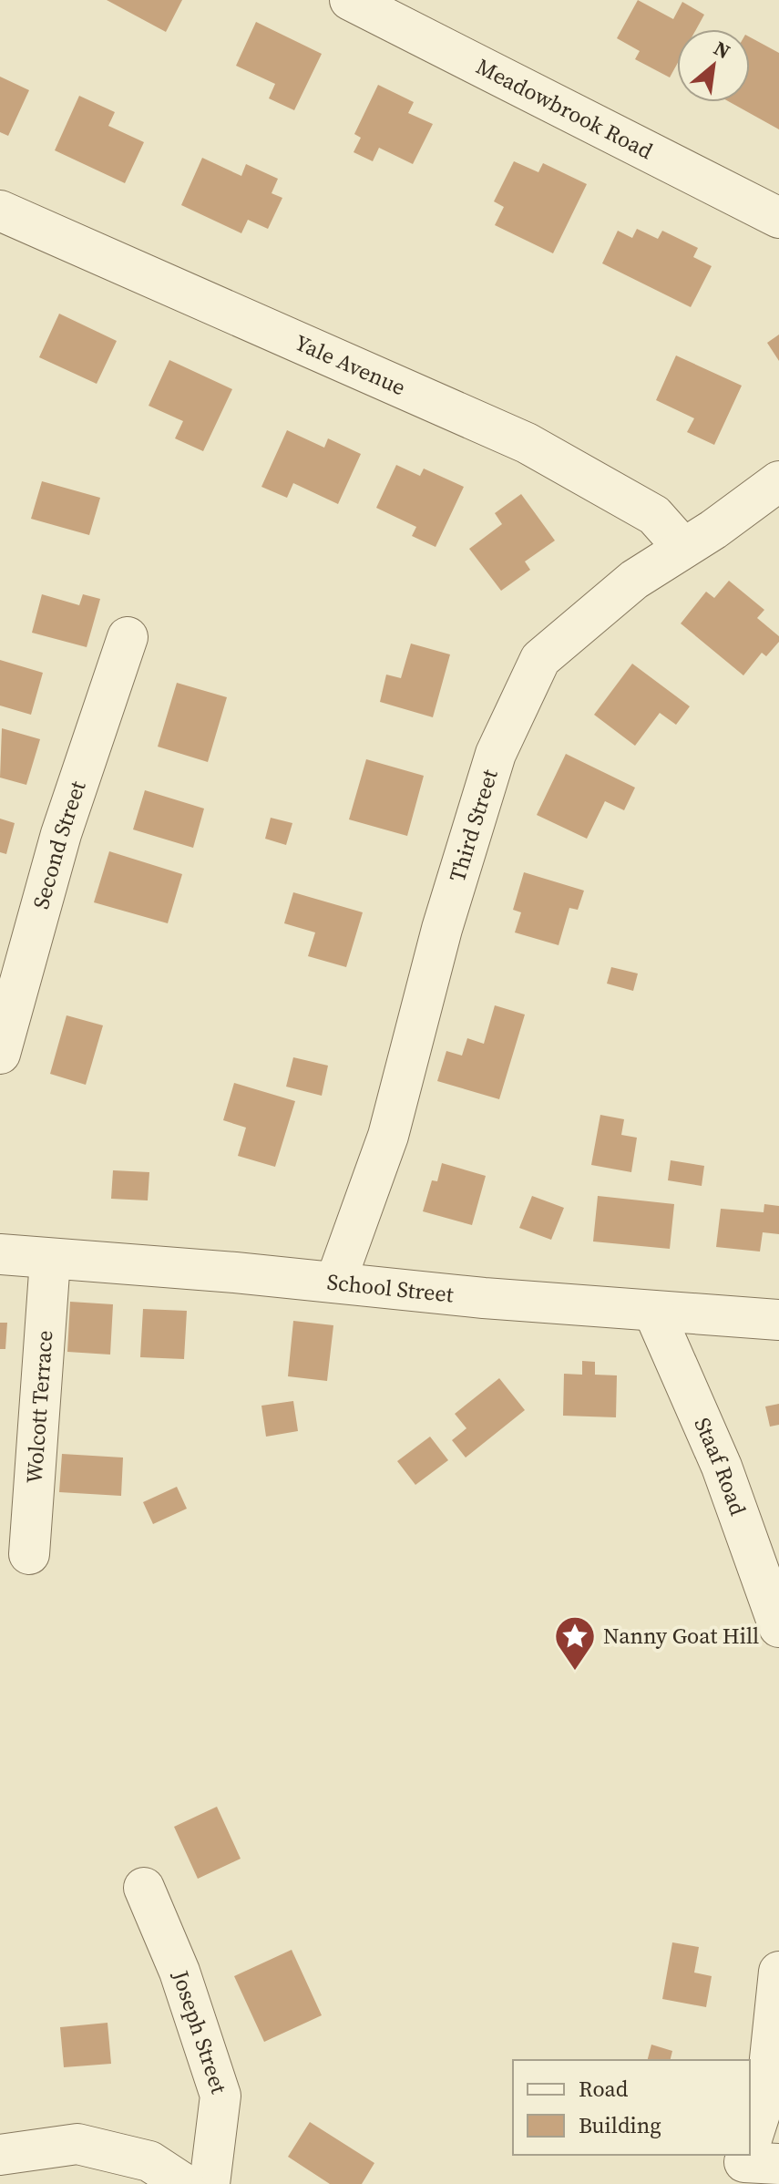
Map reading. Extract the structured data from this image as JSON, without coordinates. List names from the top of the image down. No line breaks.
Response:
{"streets":{"street":["Meadowbrook Road","Yale Avenue","Third Street","Second Street","School Street","Wolcott Terrace","Staaf Road","Joseph Street"]},"crossings":[["Yale Avenue","Third Street"],["Third Street","School Street"],["School Street","Wolcott Terrace"],["School Street","Staaf Road"]],"places":{"place":["Nanny Goat Hill"]},"legend":["Road","Building"],"north":"top right"}
